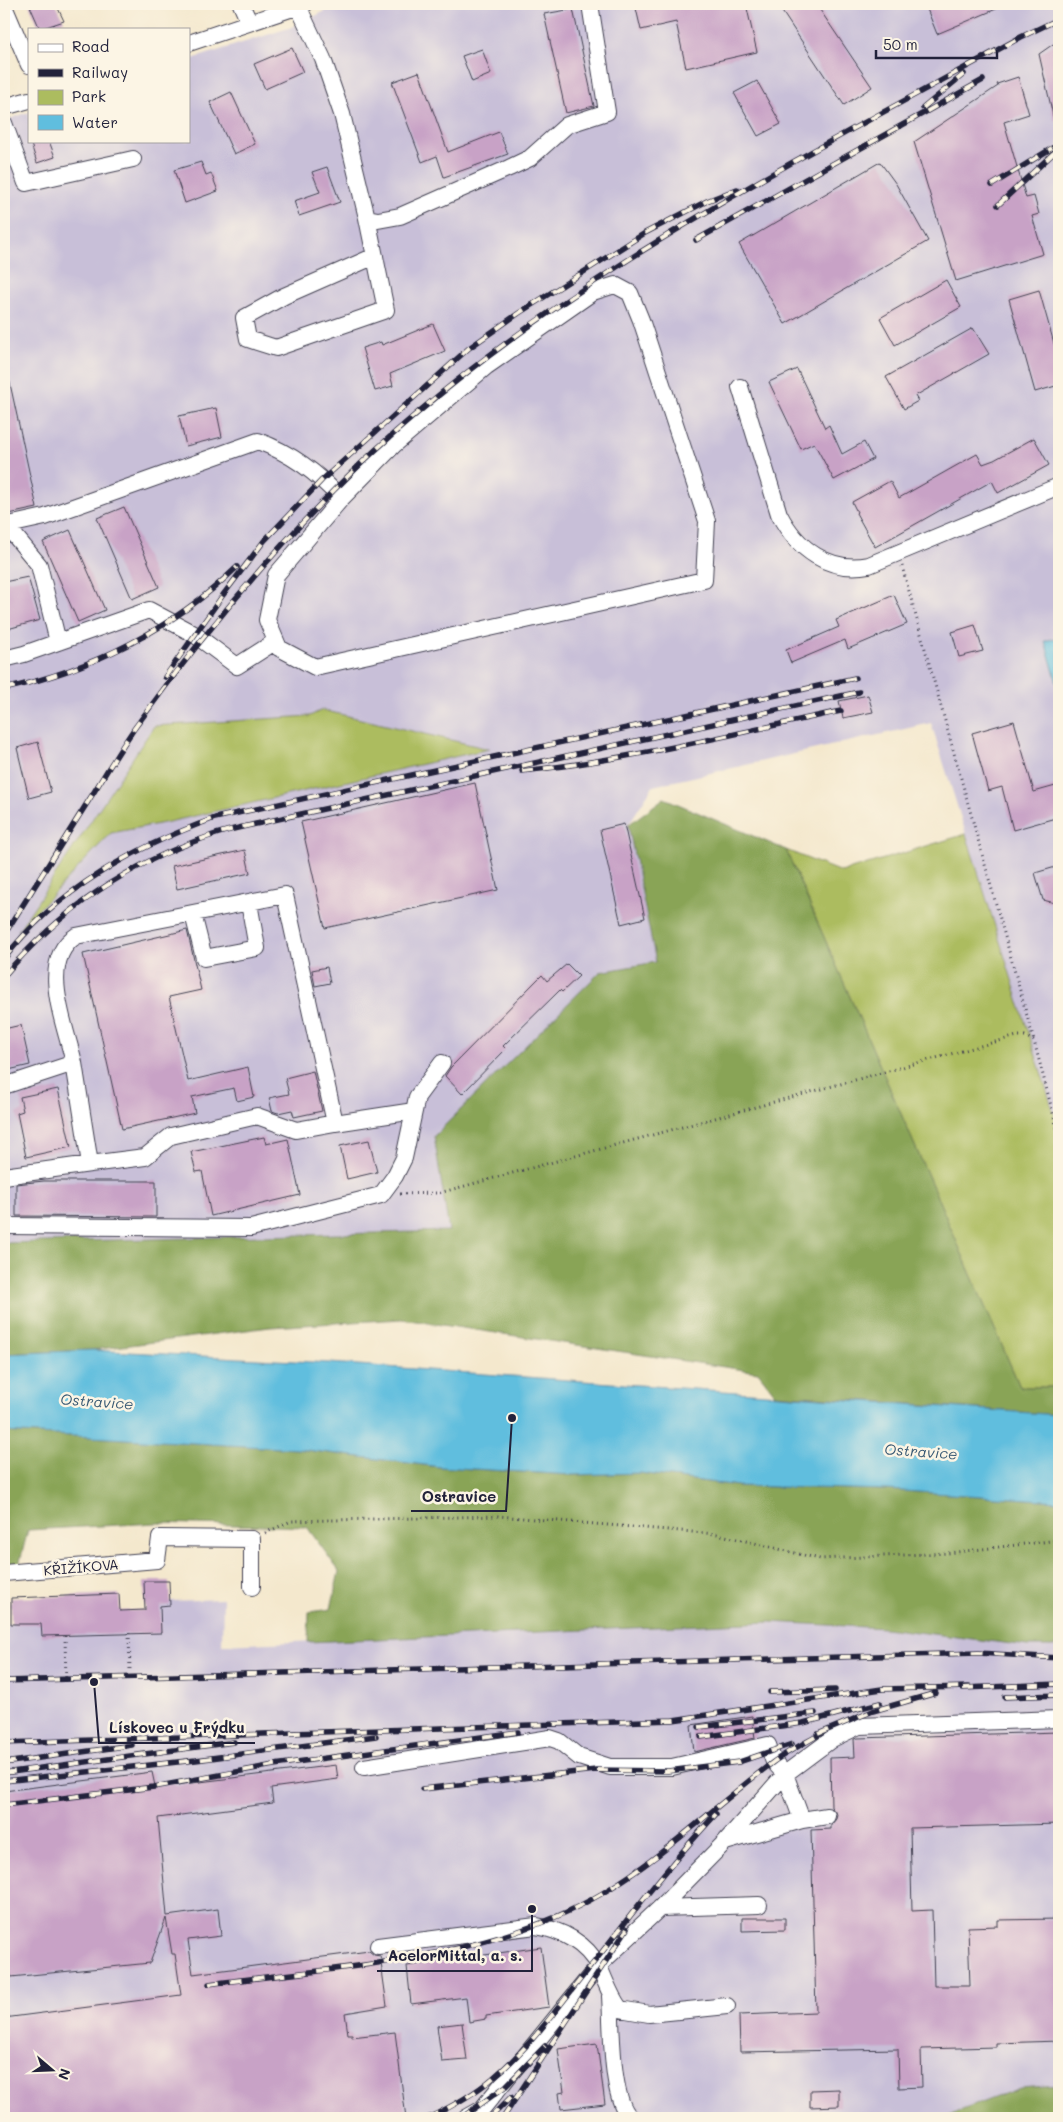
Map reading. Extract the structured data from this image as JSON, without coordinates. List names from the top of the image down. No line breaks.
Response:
{"streets":{"street":["KŘIŽÍKOVA"]},"water":["Ostravice"],"places":["Ostravice","Lískovec u Frýdku","AcelorMittal, a. s."],"legend":["Road","Railway","Park","Water"],"scale_bar":"50 m","north":"right"}
